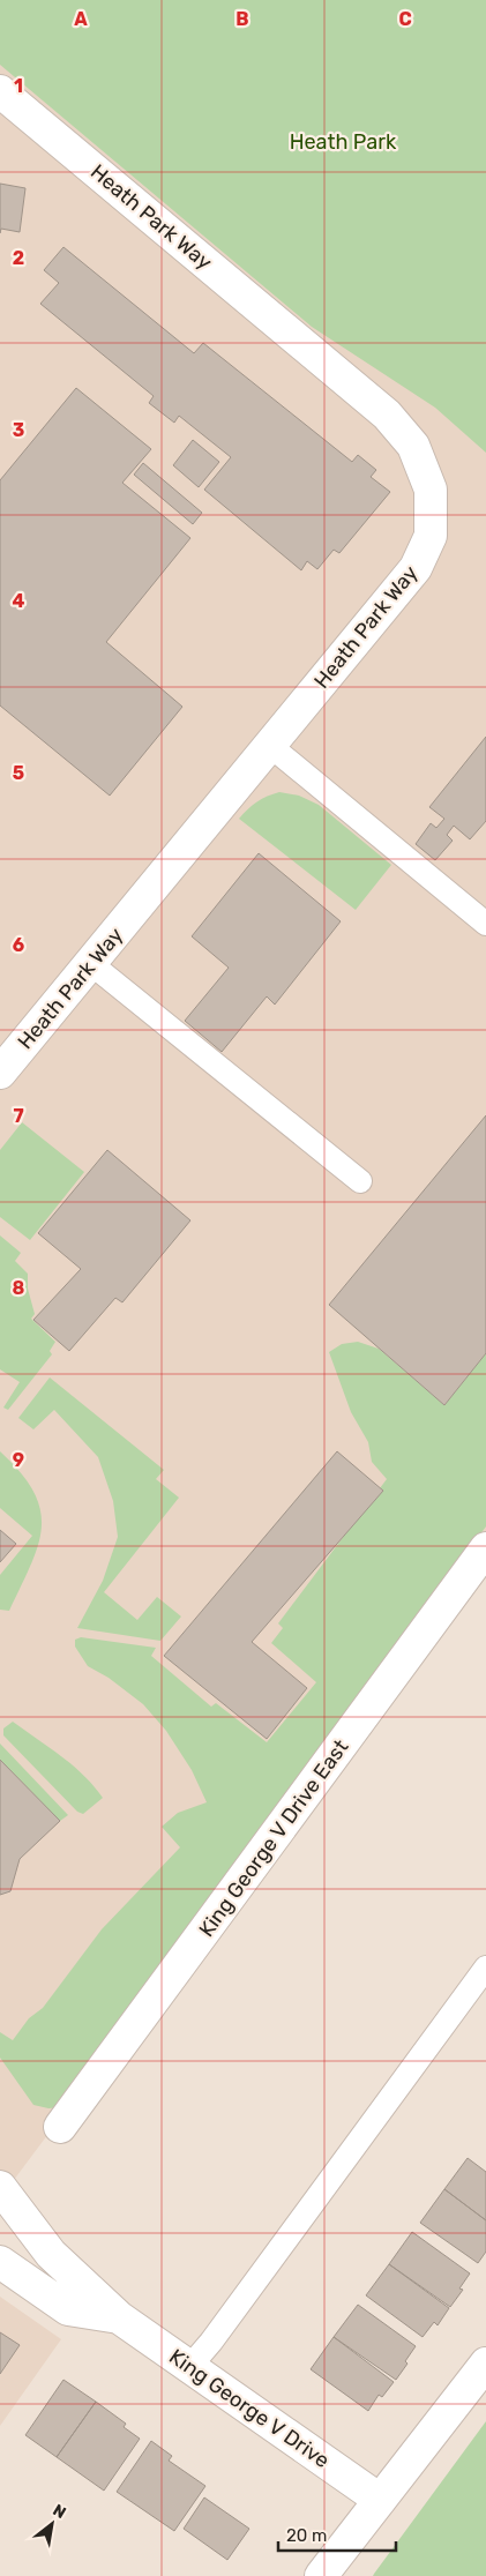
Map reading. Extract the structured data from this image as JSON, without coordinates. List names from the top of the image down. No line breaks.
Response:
{"streets":{"street":["Heath Park Way","King George V Drive East","King George V Drive"]},"parks":["Heath Park"],"scale_bar":"20 m","north":"top right","grid":{"columns":["A","B","C"],"rows":["1","2","3","4","5","6","7","8","9"]}}
